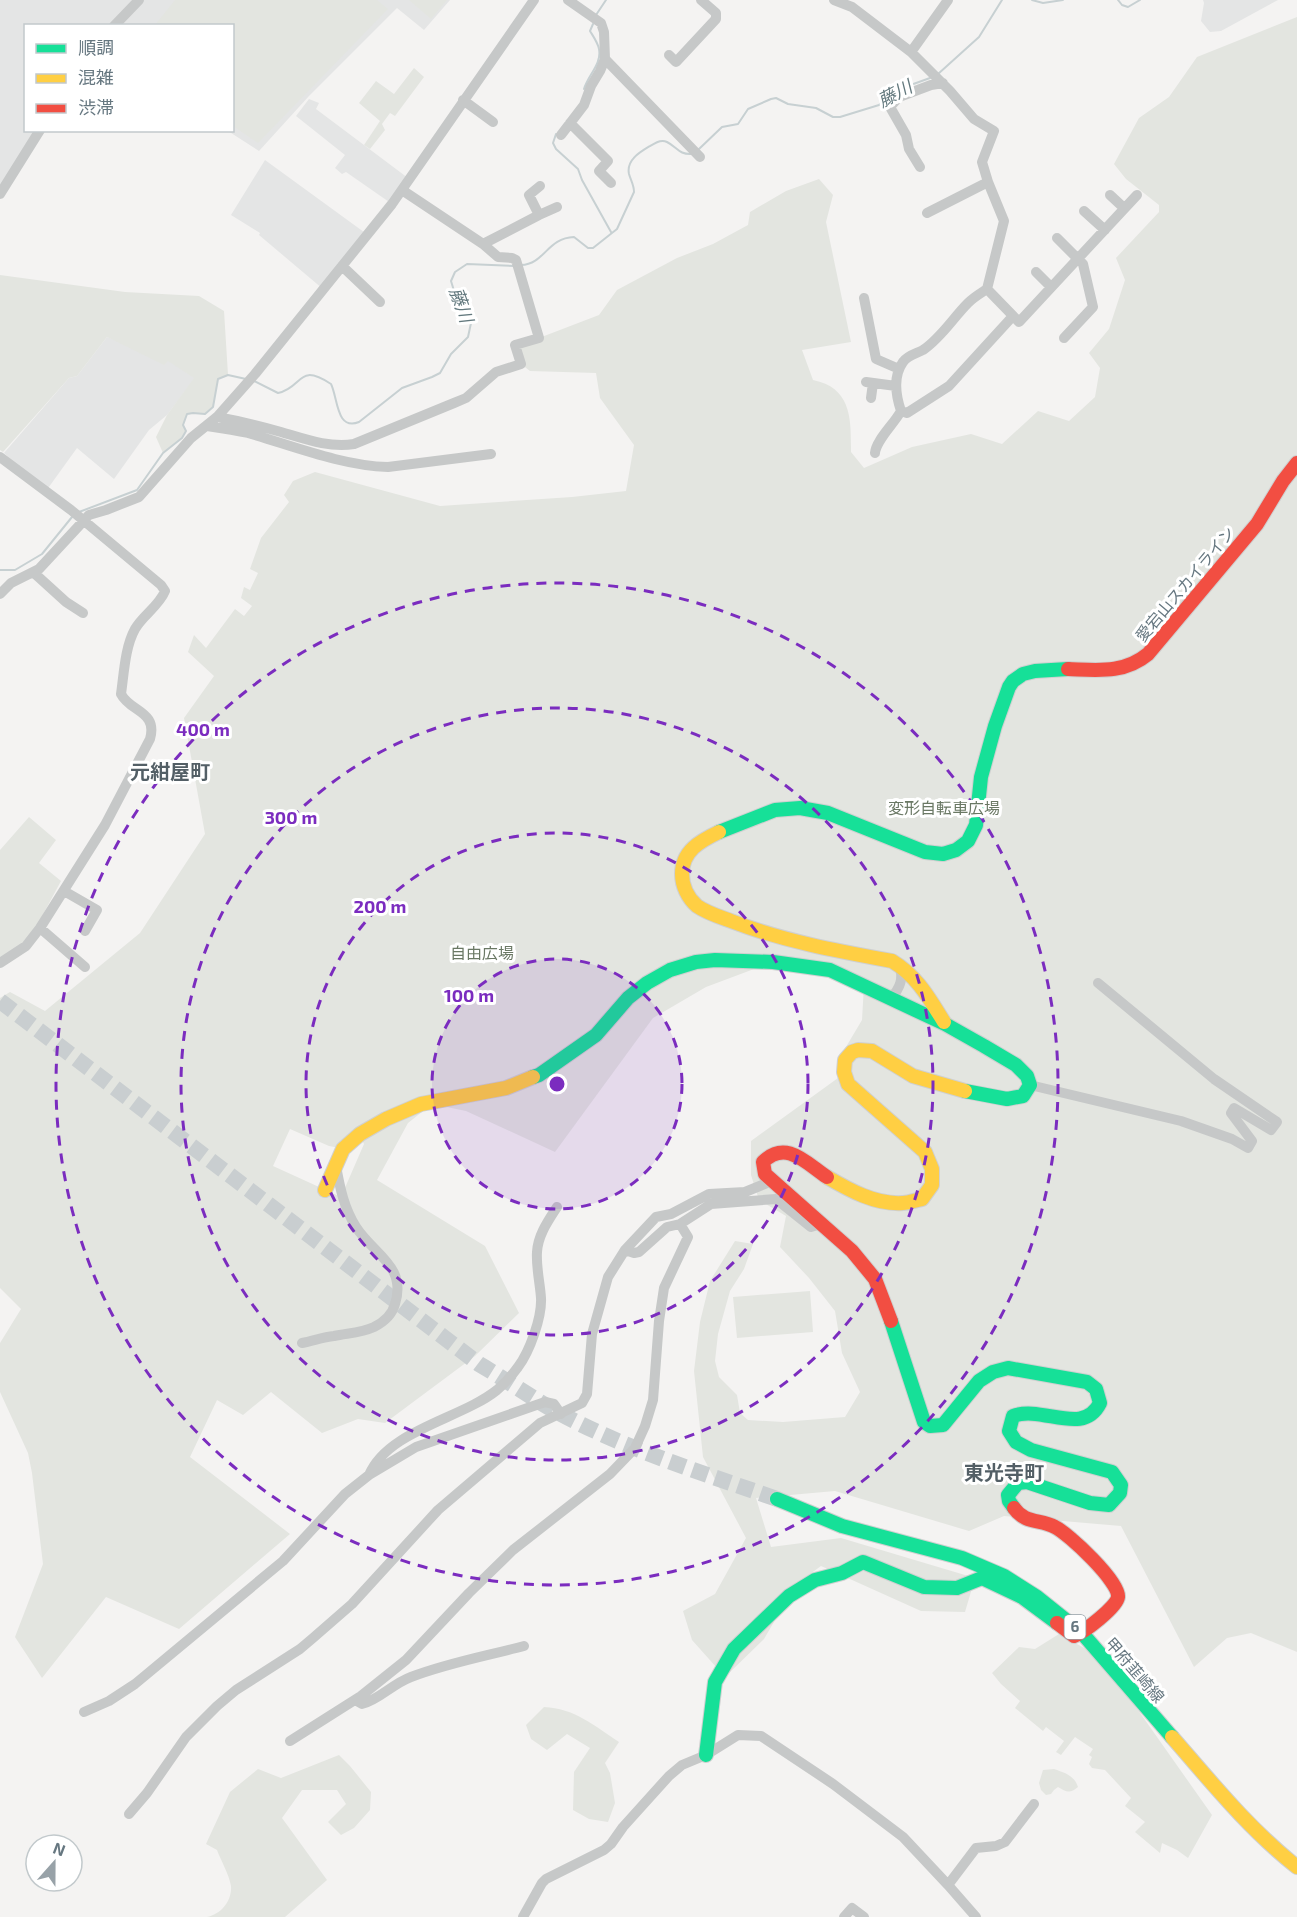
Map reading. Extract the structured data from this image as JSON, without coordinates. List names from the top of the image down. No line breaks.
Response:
{"streets":{"street":["愛宕山スカイライン","6","甲府韮崎線"]},"districts":["元紺屋町","東光寺町"],"water":["藤川"],"parks":["変形自転車広場","自由広場"],"legend":["順調","混雑","渋滞"],"north":"top","rings":["400 m","300 m","200 m","100 m"]}
